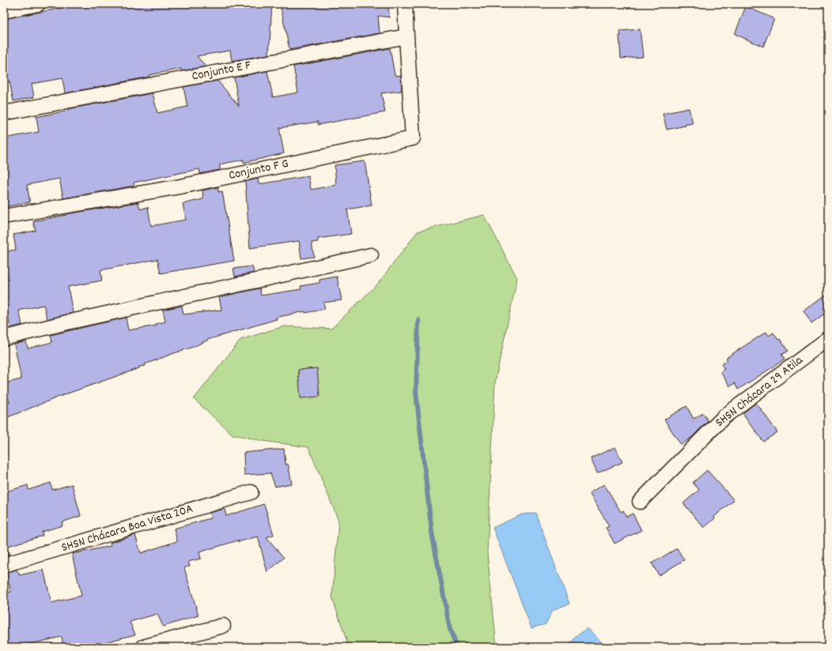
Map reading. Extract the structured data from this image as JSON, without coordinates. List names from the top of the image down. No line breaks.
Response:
{"streets":{"street":["Conjunto E F","Conjunto F G","SHSN Chácara 29 Atila","SHSN Chácara Boa Vista 20A"]},"crossings":[["Conjunto E F","Conjunto F G"]]}
